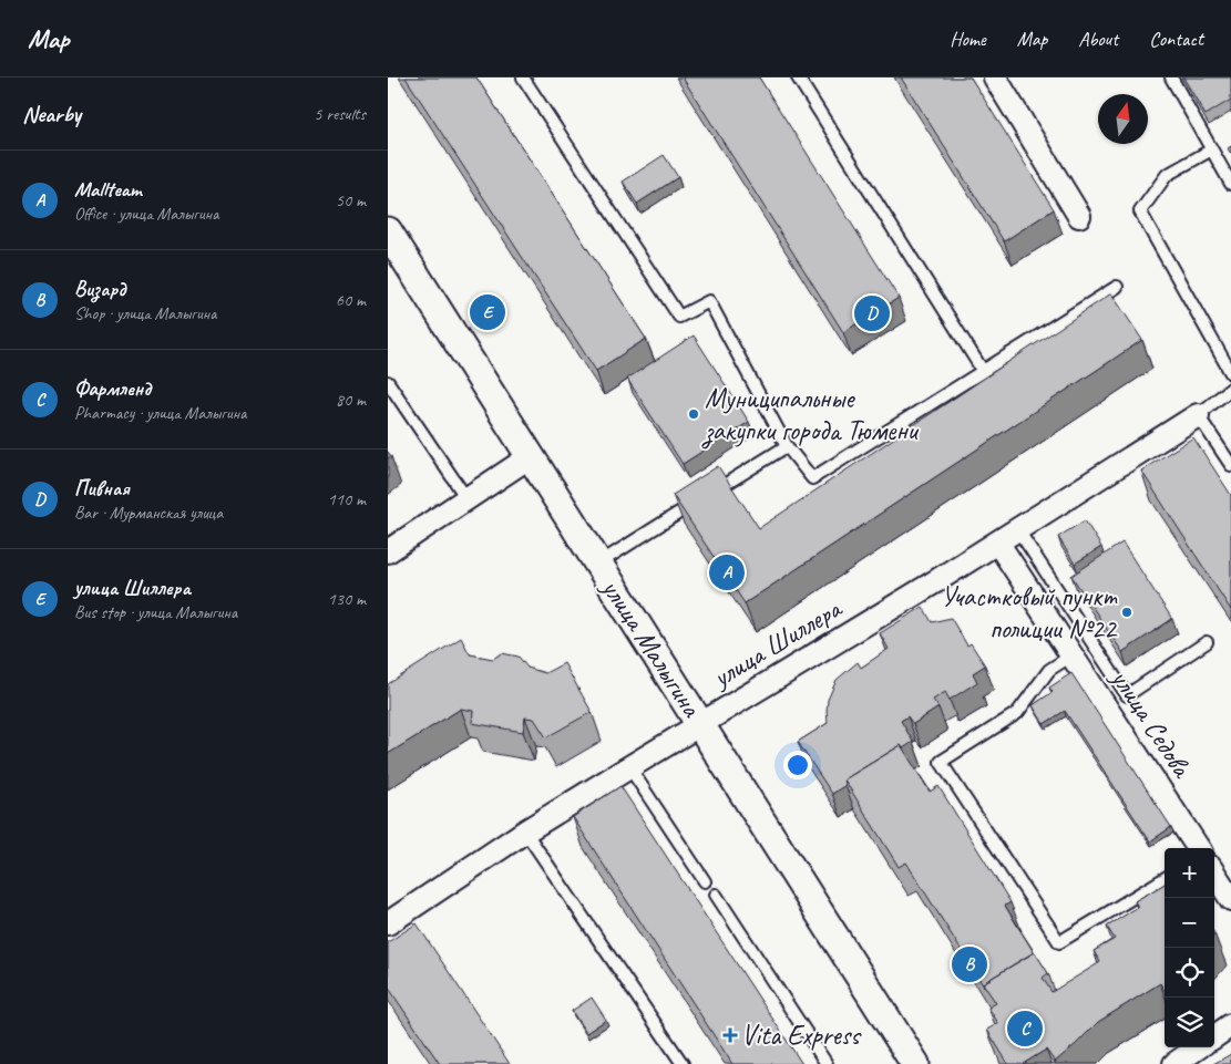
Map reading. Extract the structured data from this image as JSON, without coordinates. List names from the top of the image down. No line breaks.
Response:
{"streets":{"street":["улица Шиллера","улица Малыгина","улица Седова"]},"crossings":[["улица Шиллера","улица Малыгина"],["улица Шиллера","улица Седова"]],"places":{"other":["Муниципальные закупки города Тюмени","Участковый пункт полиции №22"],"health":["Vita Express"]},"north":"top","page":{"header":"Map","nav":["Home","Map","About","Contact"],"heading":["Nearby","5 results"],"list":[{"mark":"A","name":"Mallteam","note":"Office · улица Малыгина","value":"50 m"},{"mark":"B","name":"Визард","note":"Shop · улица Малыгина","value":"60 m"},{"mark":"C","name":"Фармленд","note":"Pharmacy · улица Малыгина","value":"80 m"},{"mark":"D","name":"Пивная","note":"Bar · Мурманская улица","value":"110 m"},{"mark":"E","name":"улица Шиллера","note":"Bus stop · улица Малыгина","value":"130 m"}],"pins":["E","D","A","B","C"],"map_buttons":["+","−"]}}
